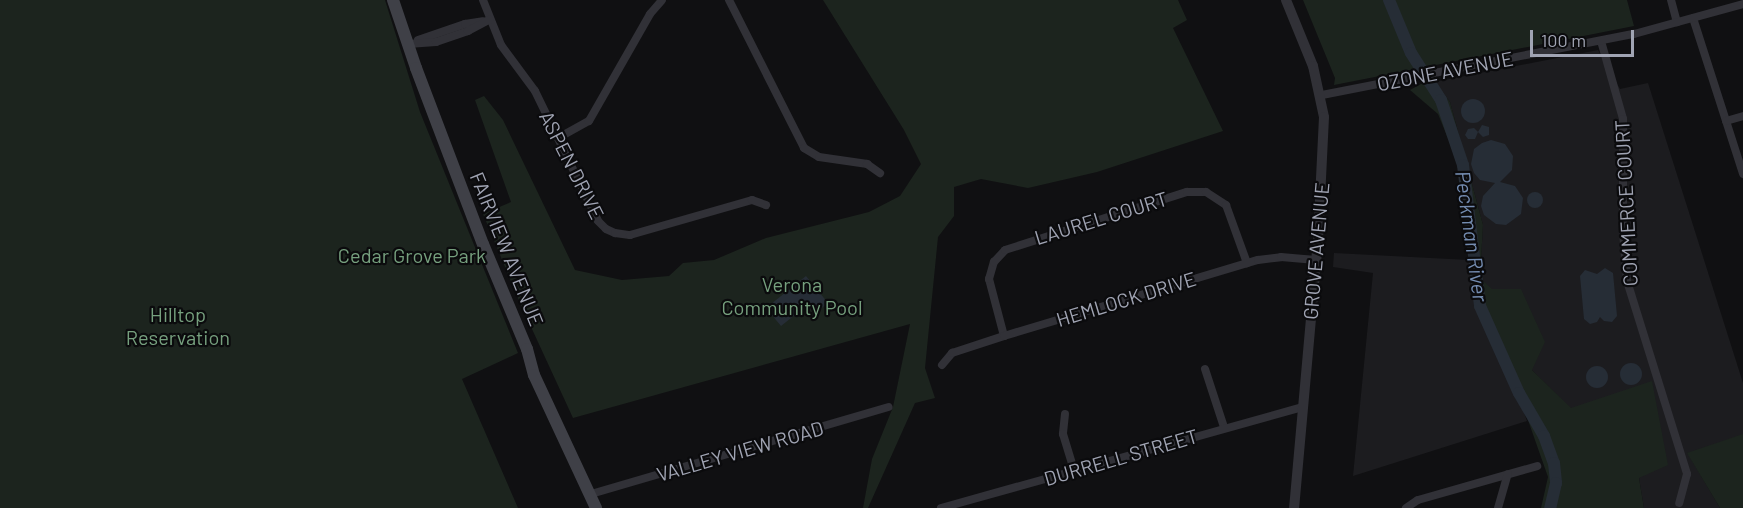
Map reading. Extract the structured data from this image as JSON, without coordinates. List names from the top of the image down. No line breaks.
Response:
{"streets":{"main road":["FAIRVIEW AVENUE"],"street":["OZONE AVENUE","ASPEN DRIVE","COMMERCE COURT","LAUREL COURT","GROVE AVENUE","HEMLOCK DRIVE","VALLEY VIEW ROAD","DURRELL STREET"]},"crossings":[["OZONE AVENUE","COMMERCE COURT"],["OZONE AVENUE","GROVE AVENUE"],["LAUREL COURT","HEMLOCK DRIVE"],["FAIRVIEW AVENUE","VALLEY VIEW ROAD"],["GROVE AVENUE","HEMLOCK DRIVE"],["GROVE AVENUE","DURRELL STREET"]],"water":["Peckman River"],"parks":["Cedar Grove Park","Verona Community Pool","Hilltop Reservation"],"scale_bar":"100 m"}
